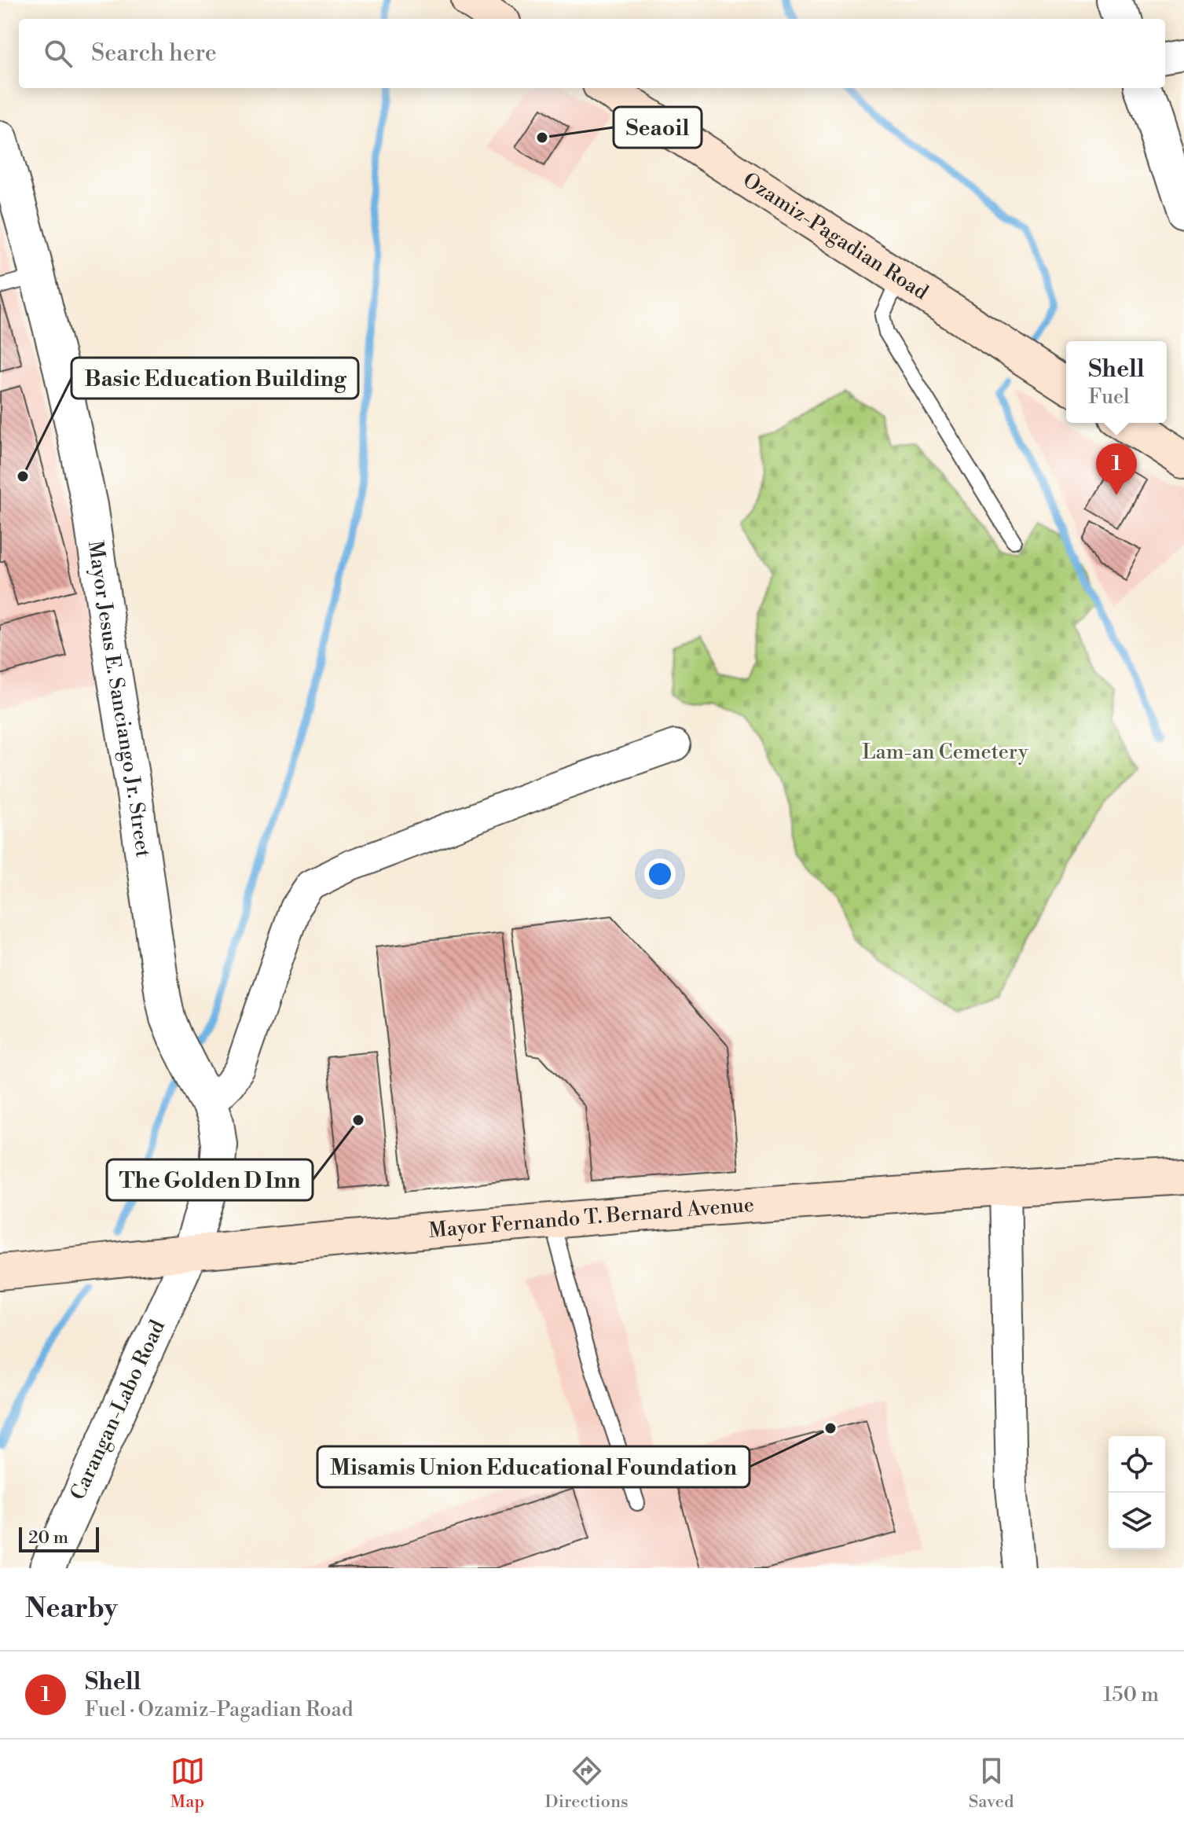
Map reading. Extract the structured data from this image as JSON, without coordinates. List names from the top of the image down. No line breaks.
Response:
{"streets":{"main road":["Ozamiz-Pagadian Road","Mayor Fernando T. Bernard Avenue"],"street":["Mayor Jesus E. Sanciango Jr. Street","Carangan-Labo Road"]},"crossings":[["Mayor Jesus E. Sanciango Jr. Street","Mayor Fernando T. Bernard Avenue"],["Mayor Jesus E. Sanciango Jr. Street","Carangan-Labo Road"],["Mayor Fernando T. Bernard Avenue","Carangan-Labo Road"]],"parks":["Lam-an Cemetery"],"places":["Seaoil","Basic Education Building","The Golden D Inn","Misamis Union Educational Foundation"],"scale_bar":"20 m","page":{"search":"Search here","popup":["Shell","Fuel"],"pins":"1","scale":"20 m","heading":"Nearby","list":[{"mark":"1","name":"Shell","note":"Fuel · Ozamiz-Pagadian Road","value":"150 m"}],"nav":["Map","Directions","Saved"]}}
